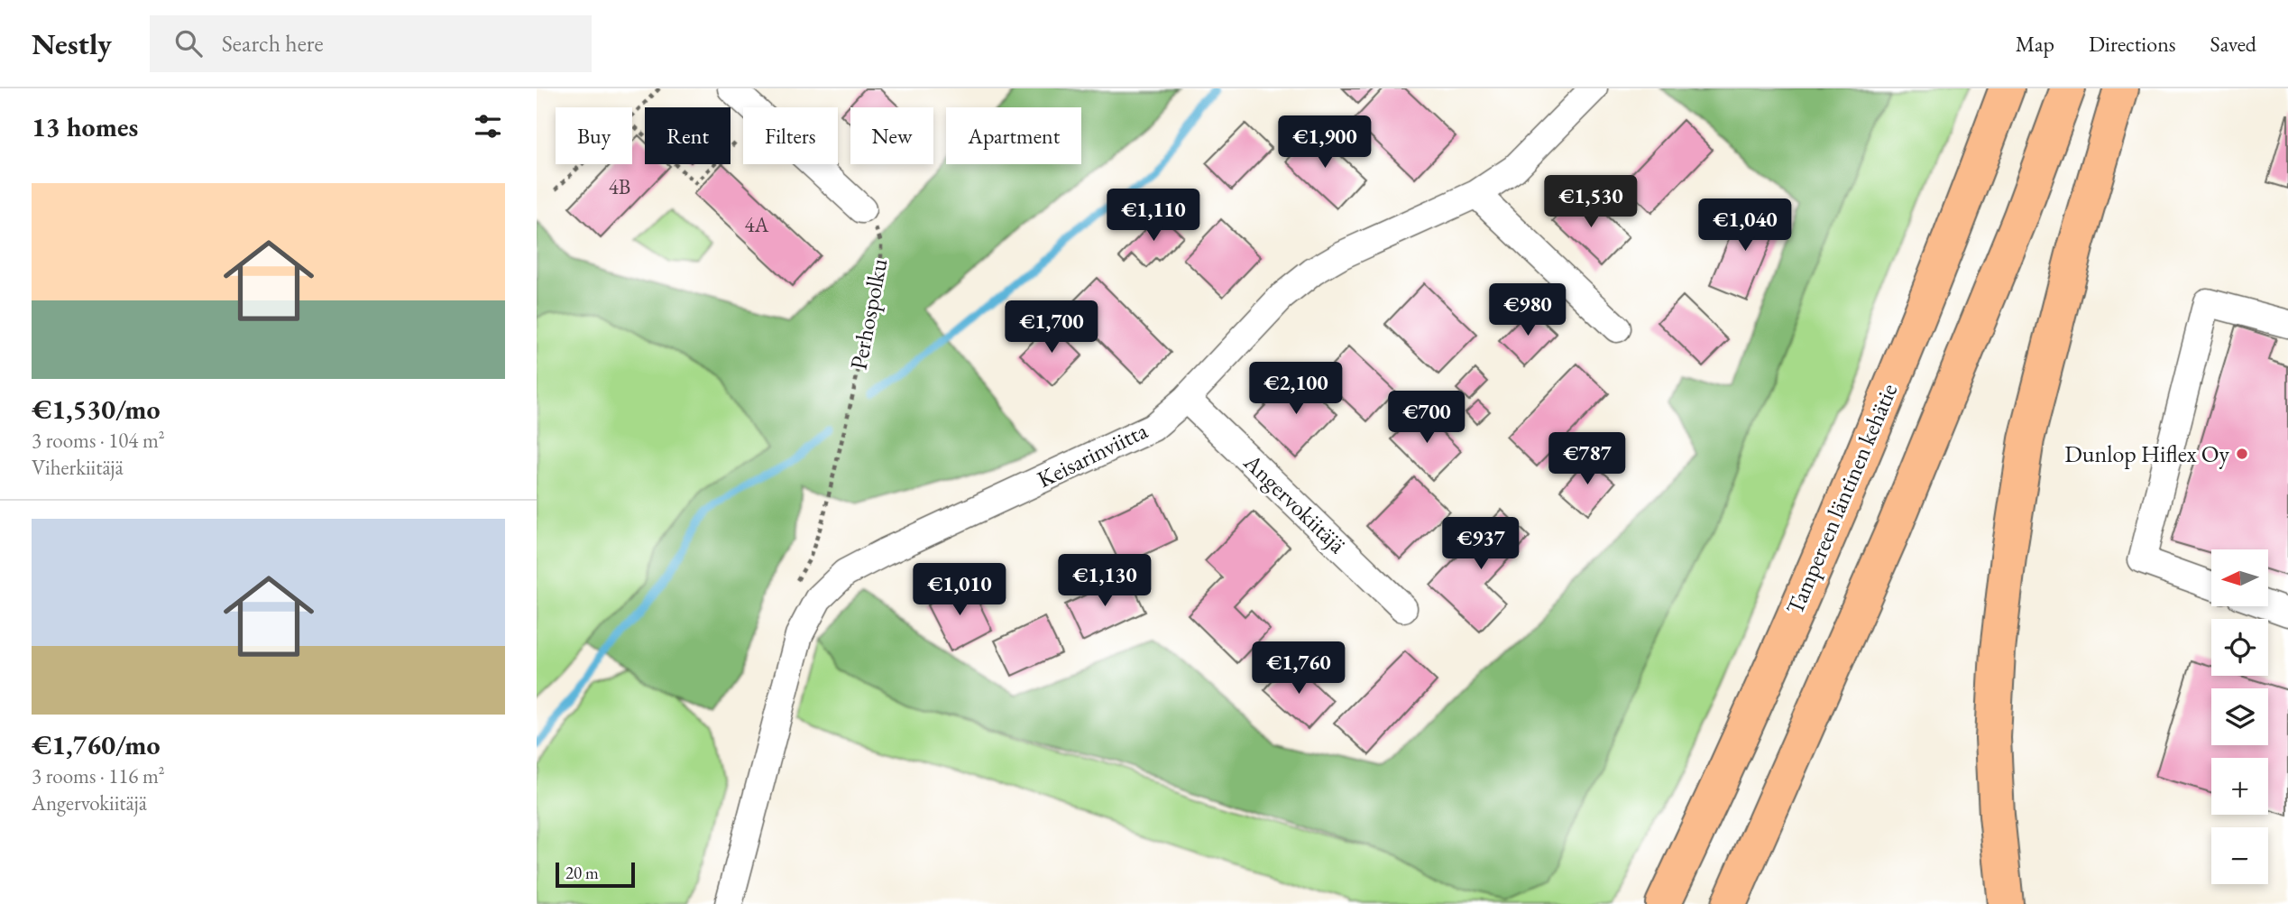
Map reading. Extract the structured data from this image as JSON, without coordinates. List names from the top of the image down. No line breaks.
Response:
{"streets":{"highway":["Tampereen läntinen kehätie"],"street":["Keisarinviitta","Angervokiitäjä"],"path":["Perhospolku"]},"crossings":[["Keisarinviitta","Angervokiitäjä"]],"places":["Dunlop Hiflex Oy"],"house_numbers":["4B","4A"],"scale_bar":"20 m","north":"left","page":{"header":"Nestly","search":"Search here","nav":["Map","Directions","Saved"],"heading":"13 homes","chip":["Buy","Rent","Filters","New","Apartment"],"price":["€1,900","€1,530","€1,110","€1,040","€980","€1,700","€2,100","€700","€787","€937","€1,130","€1,010","€1,760"],"list":[{"name":"€1,530/mo","note":"3 rooms · 104 m² · Viherkiitäjä"},{"name":"€1,760/mo","note":"3 rooms · 116 m² · Angervokiitäjä"}],"map_buttons":["+","−"],"scale":"20 m"}}
